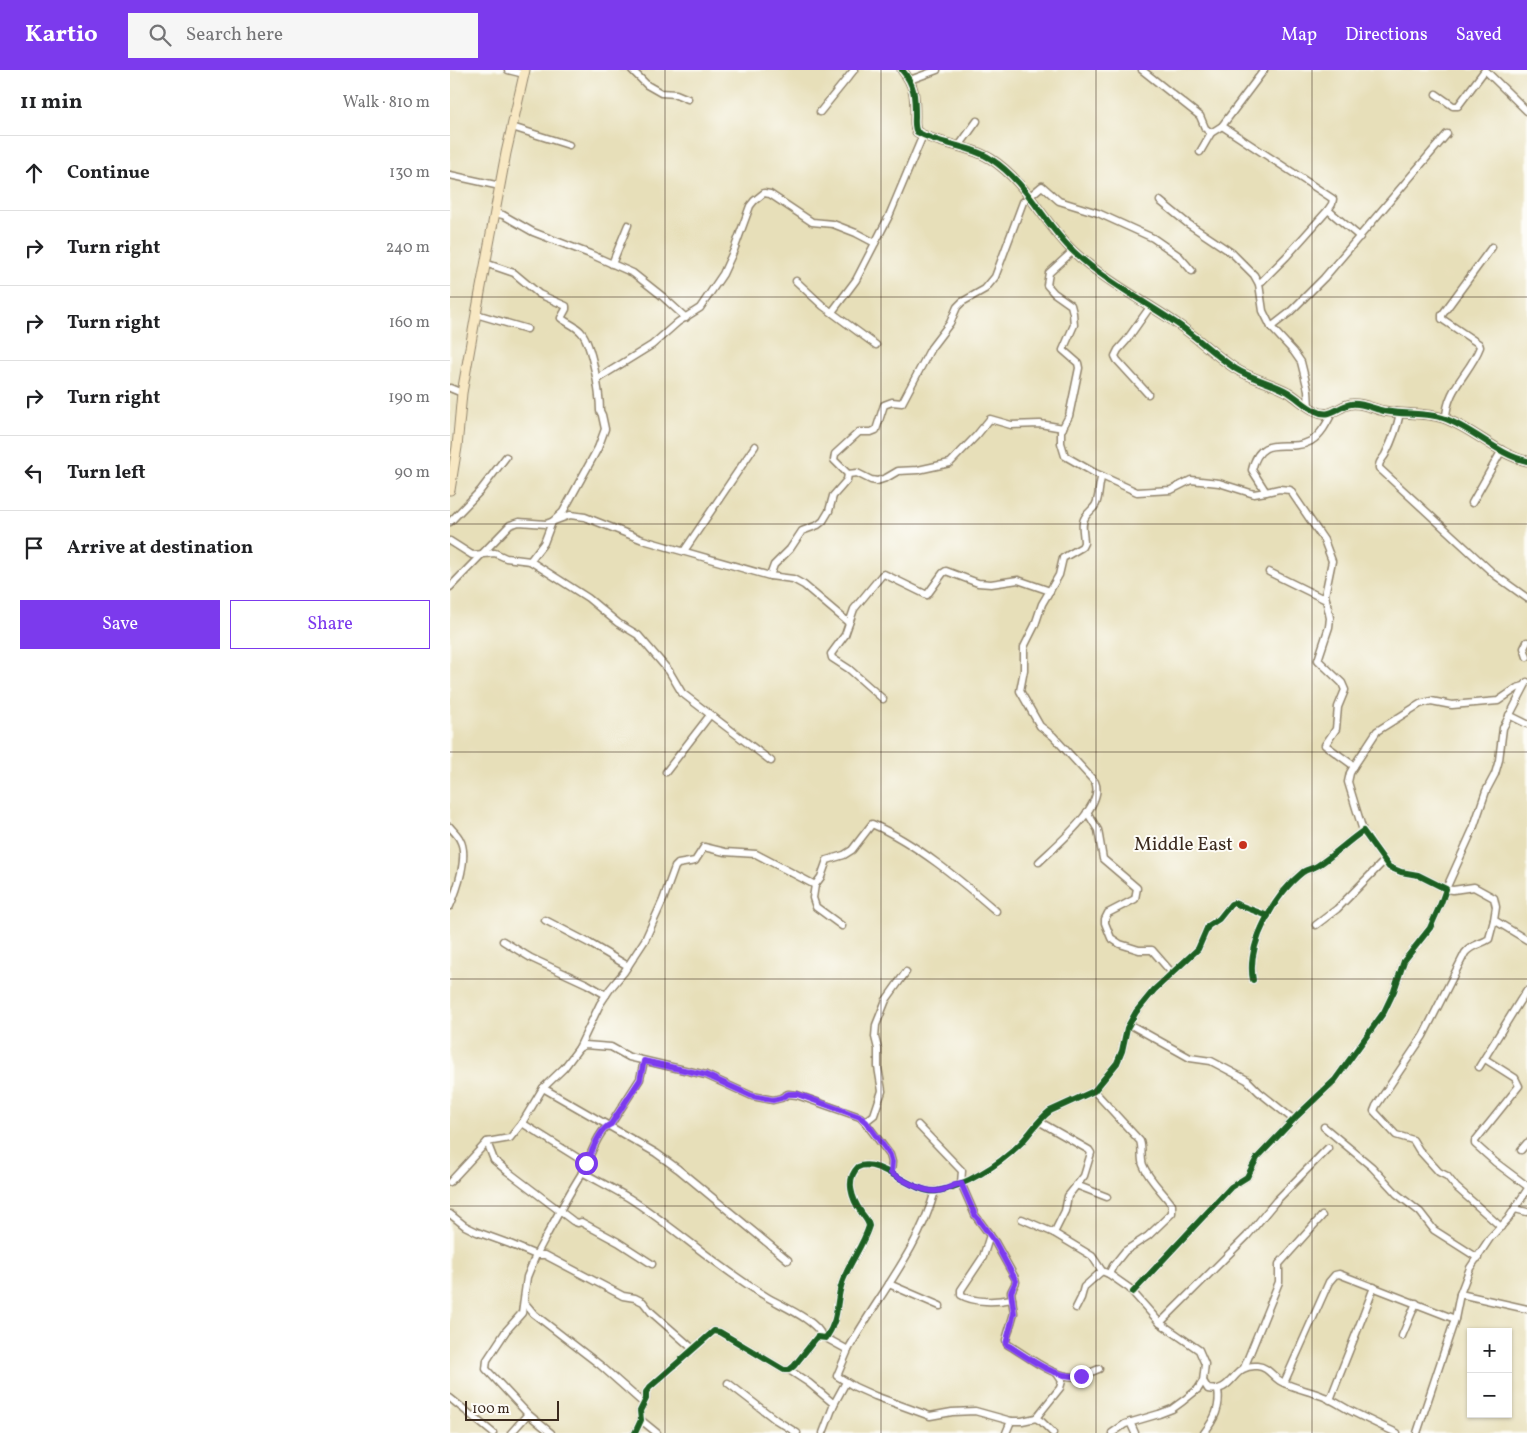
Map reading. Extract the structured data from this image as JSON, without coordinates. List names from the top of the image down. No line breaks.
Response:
{"places":["Middle East"],"scale_bar":"100 m","page":{"header":"Kartio","search":"Search here","nav":["Map","Directions","Saved"],"heading":["11 min","Walk · 810 m"],"list":[["Continue","130 m"],["Turn right","240 m"],["Turn right","160 m"],["Turn right","190 m"],["Turn left","90 m"],"Arrive at destination"],"buttons":["Save","Share"],"map_buttons":["+","−"],"scale":"100 m"}}
